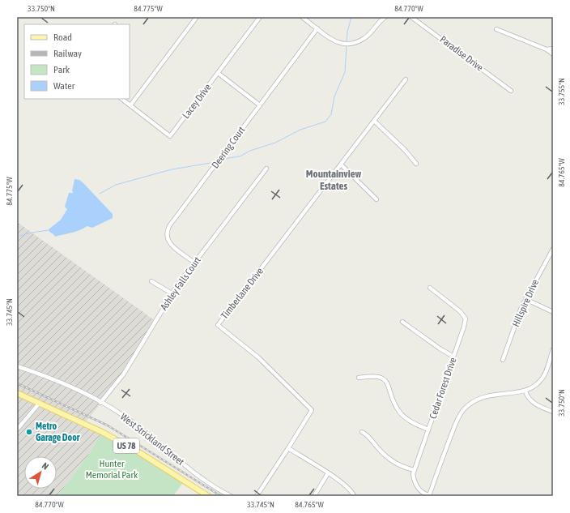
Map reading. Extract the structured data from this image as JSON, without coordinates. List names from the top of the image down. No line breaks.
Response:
{"streets":{"main road":["US 78"],"street":["Paradise Drive","Lacey Drive","Deering Court","Ashley Falls Court","Timberlane Drive","Hillspire Drive","Cedar Forest Drive","West Strickland Street"]},"crossings":[["Deering Court","Ashley Falls Court"],["Ashley Falls Court","West Strickland Street"]],"districts":["Mountainview Estates"],"parks":["Hunter Memorial Park"],"places":["Metro Garage Door"],"legend":["Road","Railway","Park","Water"],"north":"top right","coordinates":["33.750°N","84.775°W","84.770°W","33.755°N","84.765°W","33.745°N"]}
